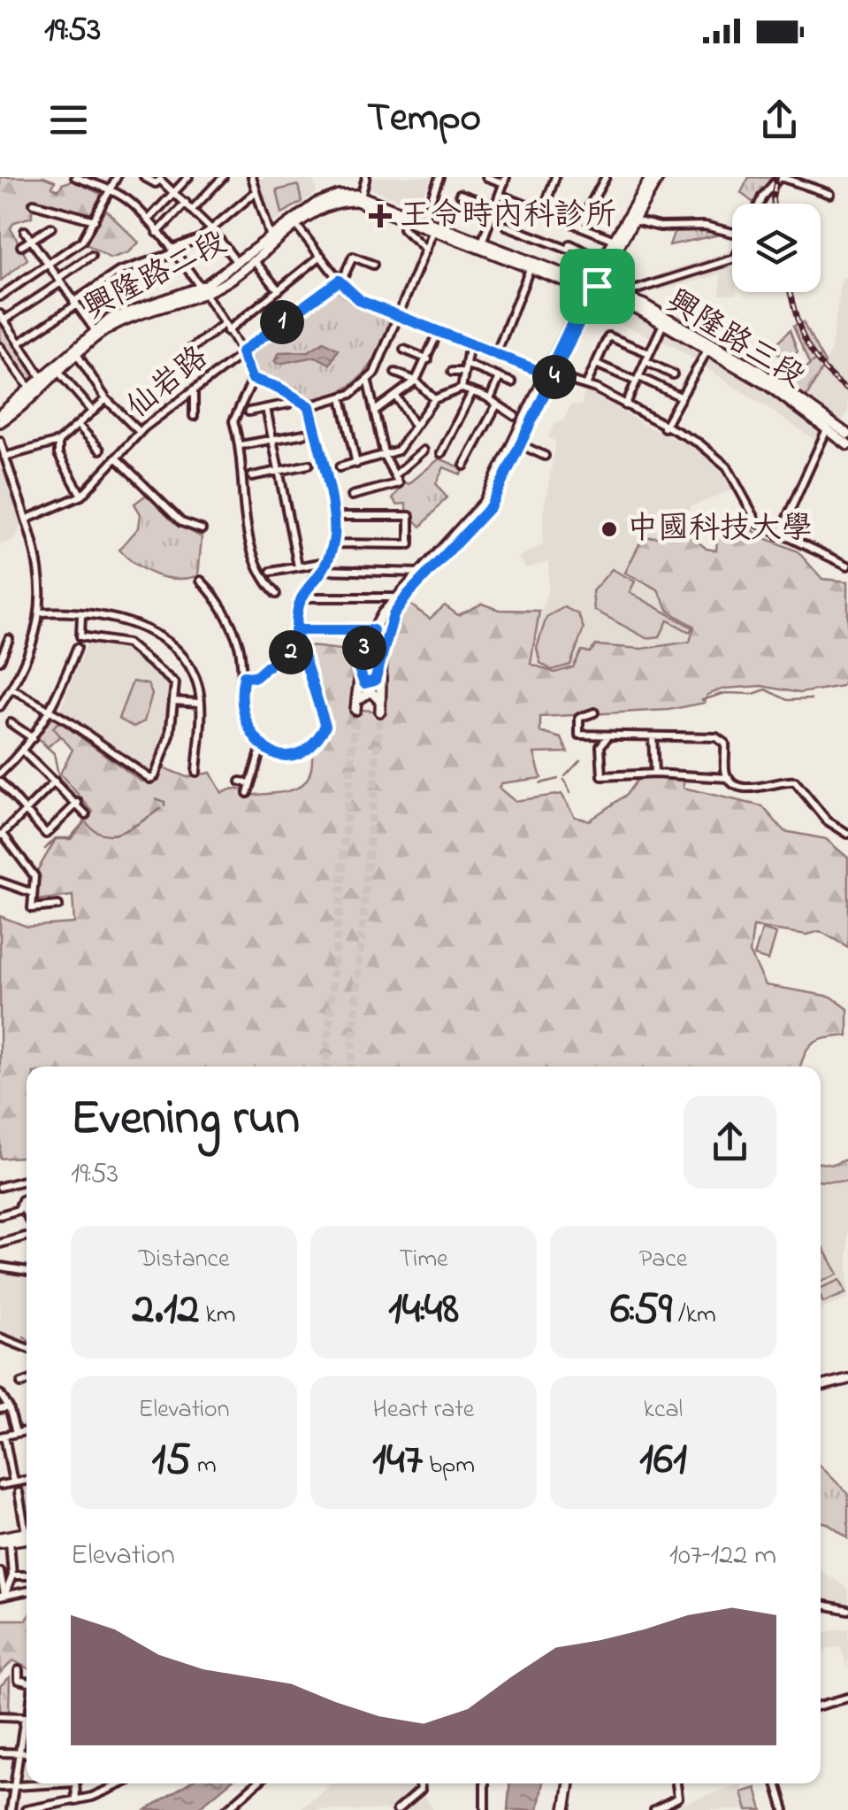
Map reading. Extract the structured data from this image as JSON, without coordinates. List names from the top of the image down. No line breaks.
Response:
{"streets":{"main road":["興隆路二段","興隆路三段"],"street":["仙岩路"]},"places":{"health":["王令時內科診所"],"other":["中國科技大學"]},"page":{"status":"19:53","header":"Tempo","pins":["1","4","3","2"],"heading":["Evening run","19:53"],"stats":[["Distance","2.12 km"],["Time","14:48"],["Pace","6:59 /km"],["Elevation","15 m"],["Heart rate","147 bpm"],["kcal","161"]],"chart":["Elevation","107–122 m"]}}
